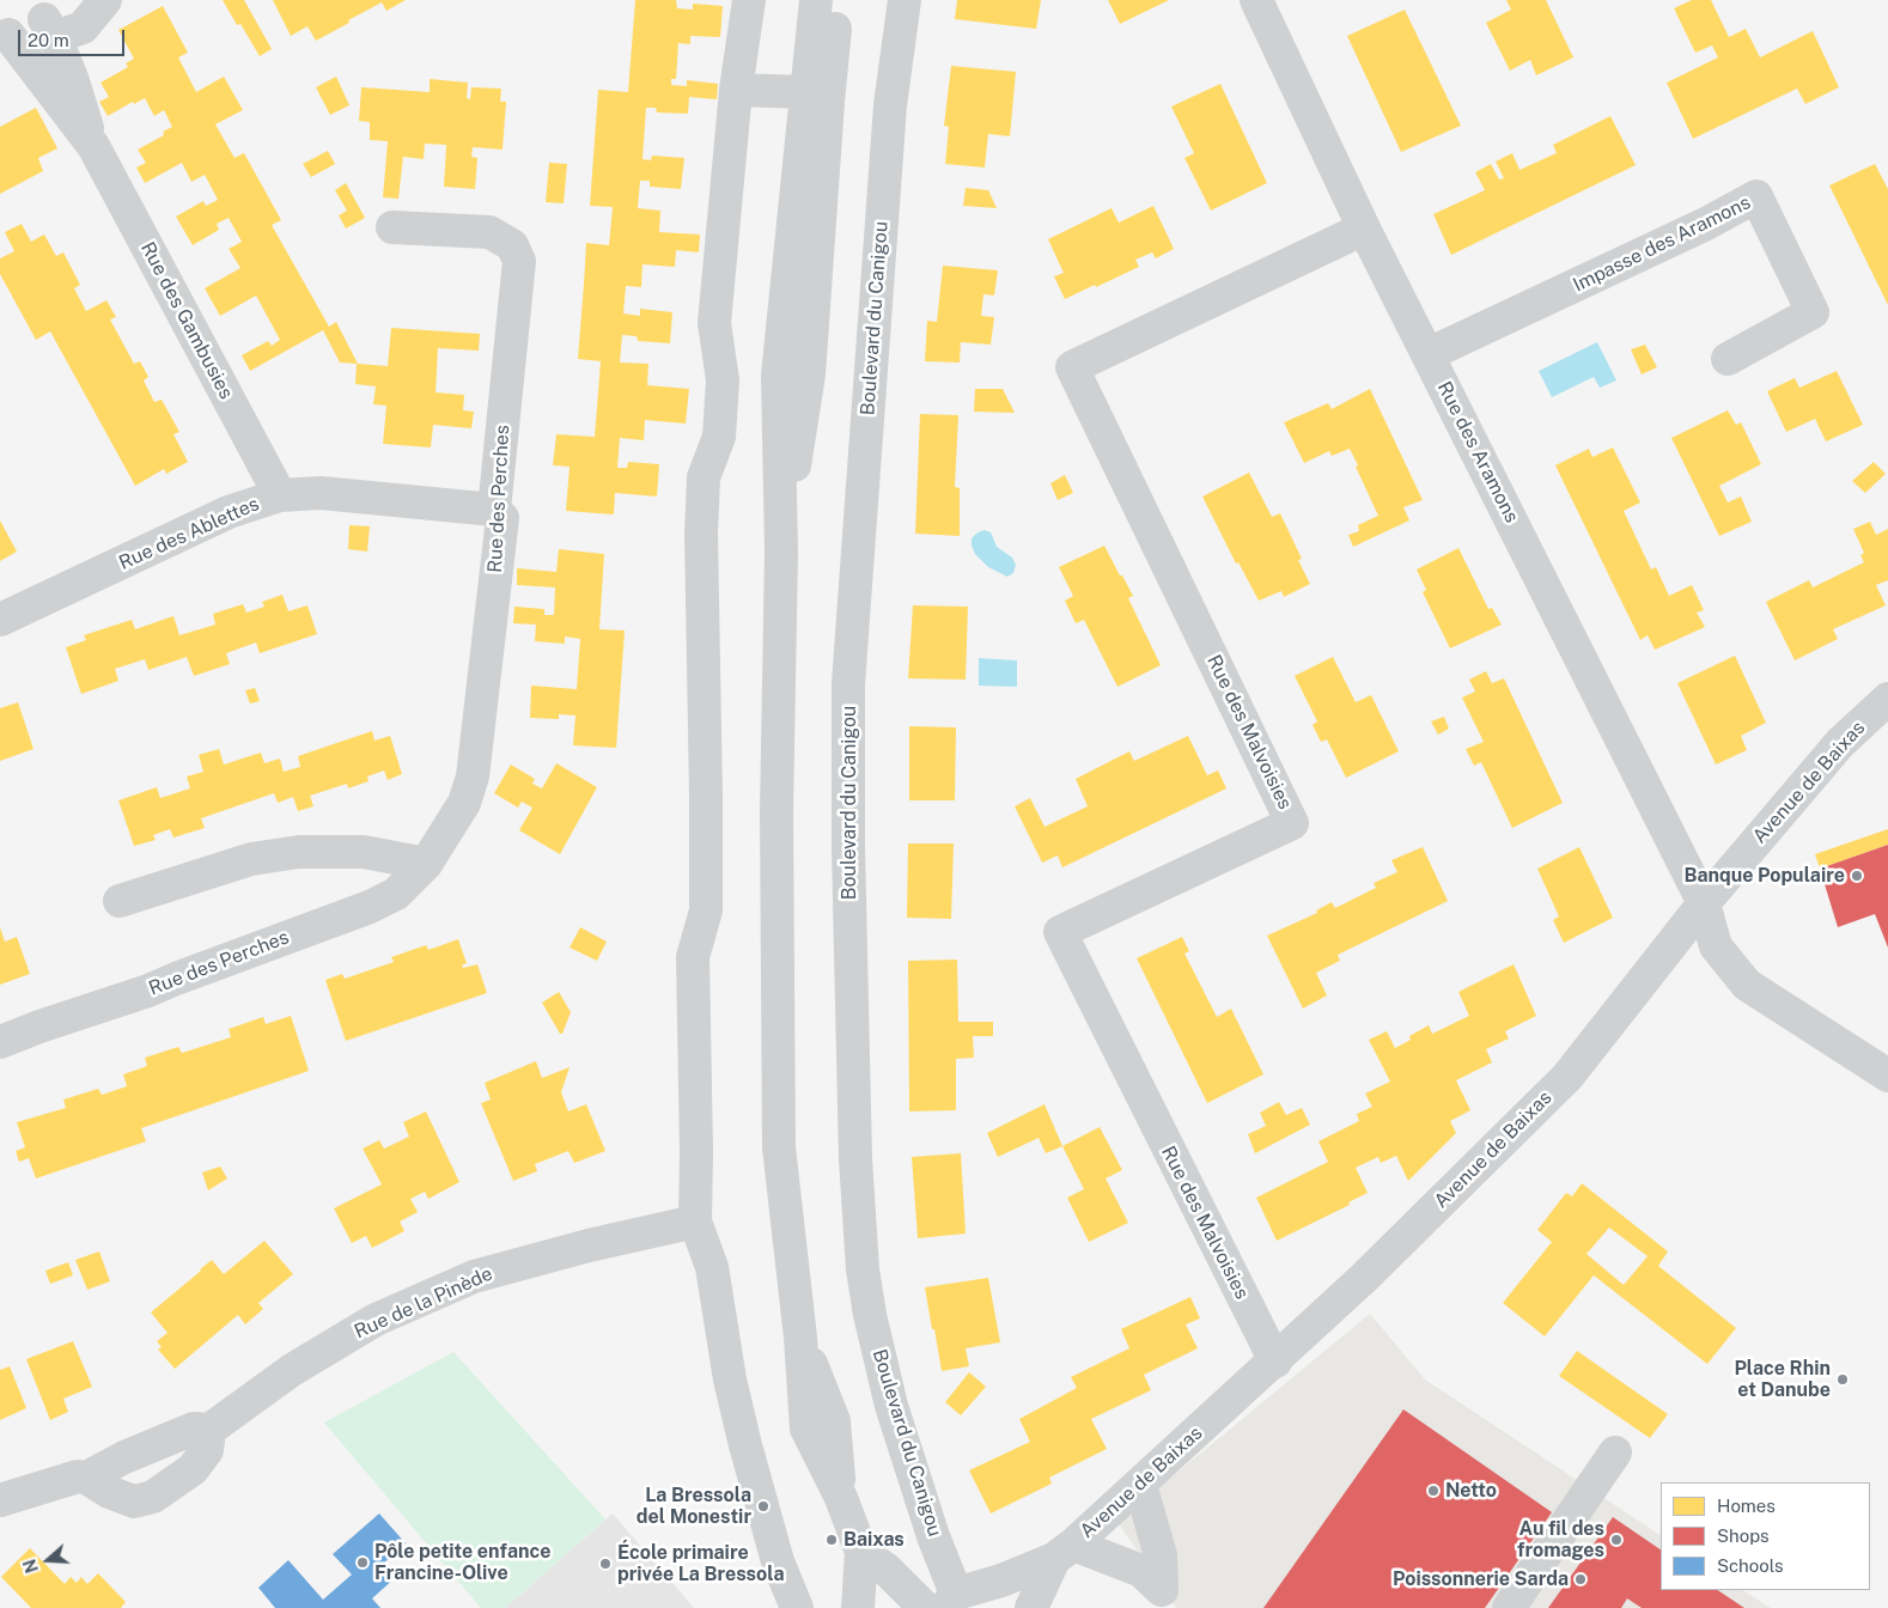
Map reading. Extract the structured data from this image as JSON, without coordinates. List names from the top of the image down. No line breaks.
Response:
{"streets":{"street":["Impasse des Aramons","Boulevard du Canigou","Rue des Gambusies","Rue des Aramons","Rue des Perches","Rue des Ablettes","Rue des Malvoisies","Avenue de Baixas","Rue de la Pinède"]},"crossings":[["Impasse des Aramons","Rue des Aramons"],["Boulevard du Canigou","Avenue de Baixas"],["Rue des Gambusies","Rue des Ablettes"],["Rue des Aramons","Rue des Malvoisies"],["Rue des Aramons","Avenue de Baixas"],["Rue des Perches","Rue des Ablettes"],["Rue des Malvoisies","Avenue de Baixas"]],"places":["Banque Populaire","Place Rhin et Danube","Netto","La Bressola del Monestir","Baixas","Au fil des fromages","Pôle petite enfance Francine-Olive","École primaire privée La Bressola","Poissonnerie Sarda"],"legend":["Homes","Shops","Schools"],"scale_bar":"20 m","north":"left"}
